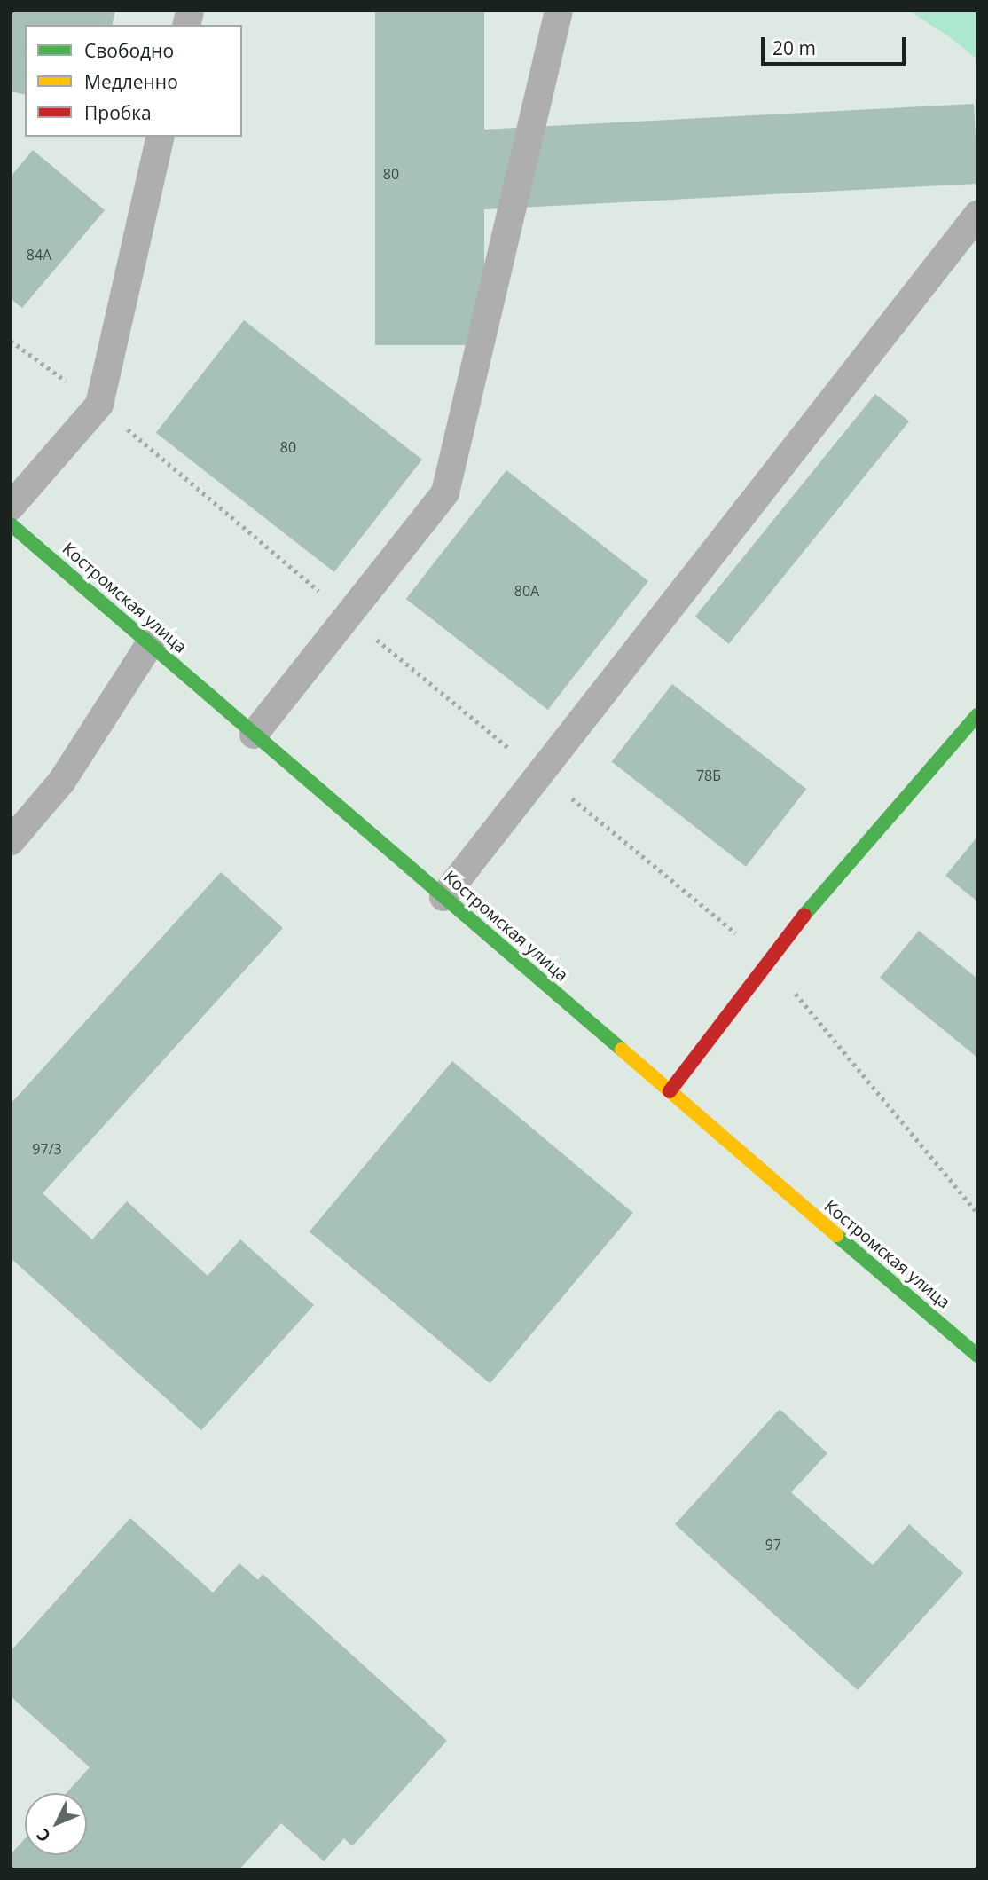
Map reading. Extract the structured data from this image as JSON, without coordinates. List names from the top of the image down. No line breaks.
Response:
{"streets":{"main road":["Костромская улица"]},"house_numbers":["80","84А","80","80А","78Б","97/3","97"],"legend":["Свободно","Медленно","Пробка"],"scale_bar":"20 m","north":"bottom left"}
